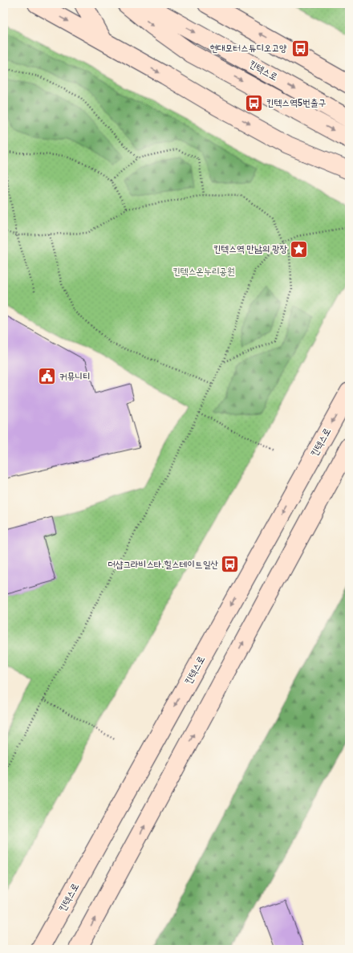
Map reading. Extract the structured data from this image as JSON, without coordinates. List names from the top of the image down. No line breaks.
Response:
{"streets":{"main road":["킨텍스로"]},"parks":["킨텍스온누리공원"],"places":{"bus stop":["현대모터스튜디오고양","킨텍스역5번출구","더샵그라비스타.힐스테이트일산"],"place":["킨텍스역 만남의 광장"],"public building":["커뮤니티"]}}
